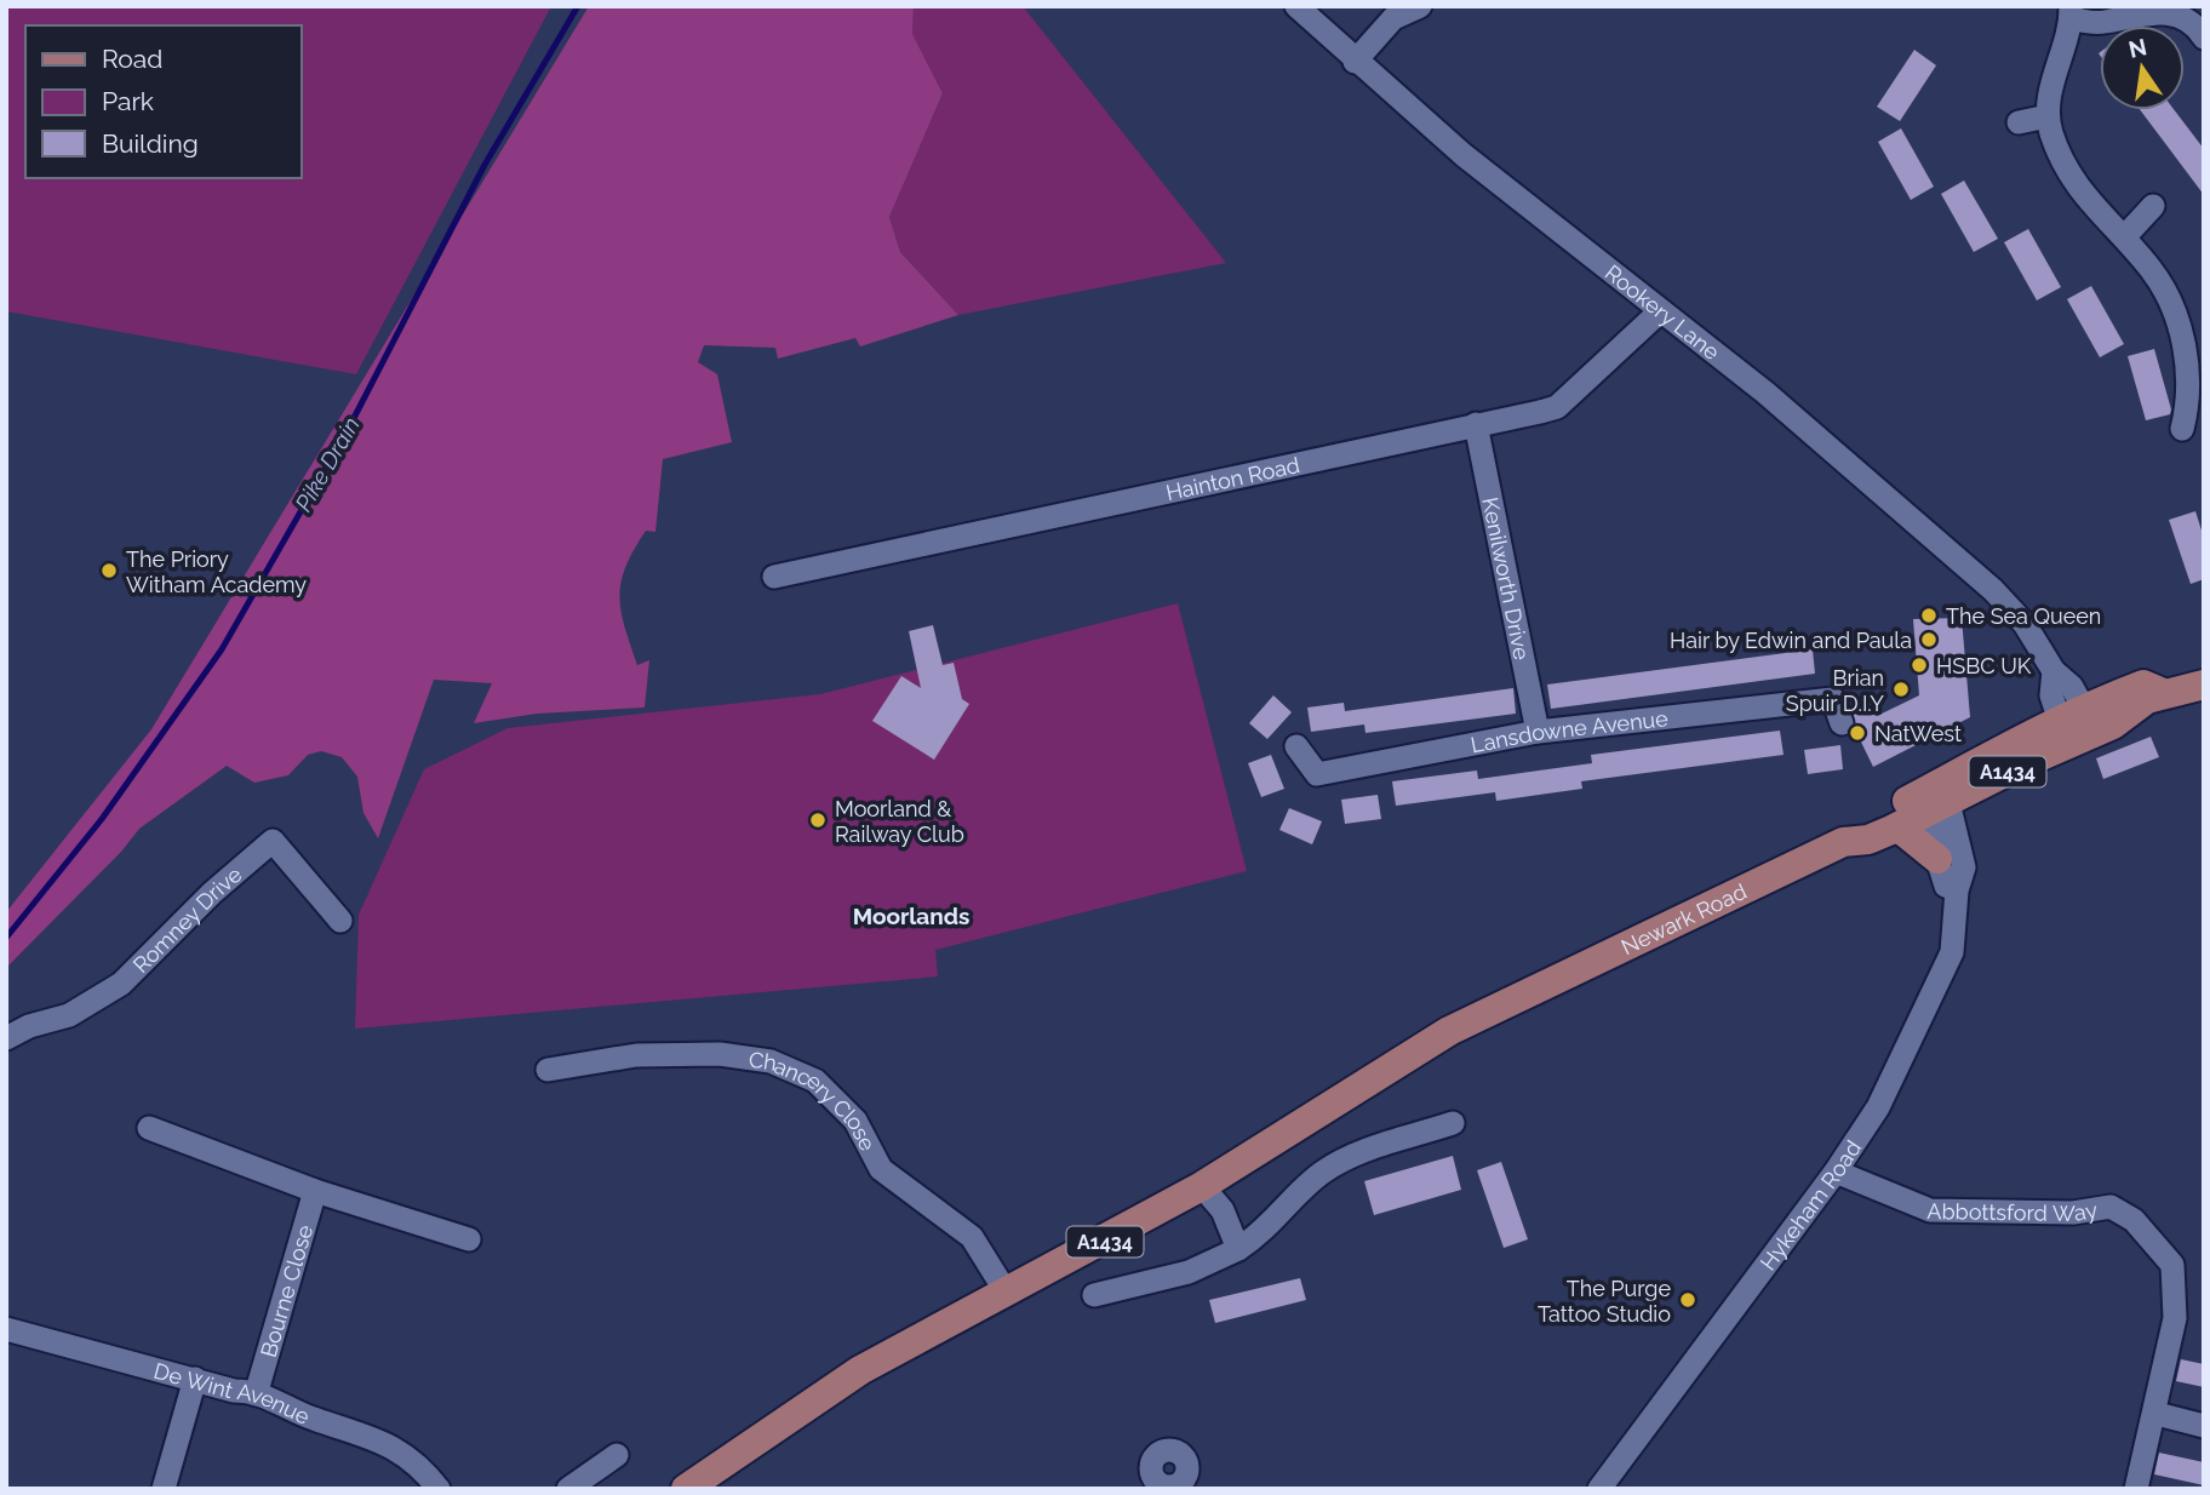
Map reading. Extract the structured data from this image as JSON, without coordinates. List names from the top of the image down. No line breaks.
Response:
{"streets":{"main road":["A1434","Newark Road"],"street":["Rookery Lane","Hainton Road","Kenilworth Drive","Lansdowne Avenue","Romney Drive","Chancery Close","Hykeham Road","Abbottsford Way","Bourne Close","De Wint Avenue"]},"crossings":[["Rookery Lane","Hainton Road"],["Rookery Lane","Newark Road"],["Hainton Road","Kenilworth Drive"],["Kenilworth Drive","Lansdowne Avenue"],["A1434","Newark Road"],["A1434","Chancery Close"],["Newark Road","Hykeham Road"],["Hykeham Road","Abbottsford Way"],["Bourne Close","De Wint Avenue"]],"districts":["Moorlands"],"water":["Pike Drain"],"places":["The Priory Witham Academy","The Sea Queen","Hair by Edwin and Paula","HSBC UK","Brian Spuir D.I.Y","NatWest","Moorland & Railway Club","The Purge Tattoo Studio"],"legend":["Road","Park","Building"],"north":"top"}
